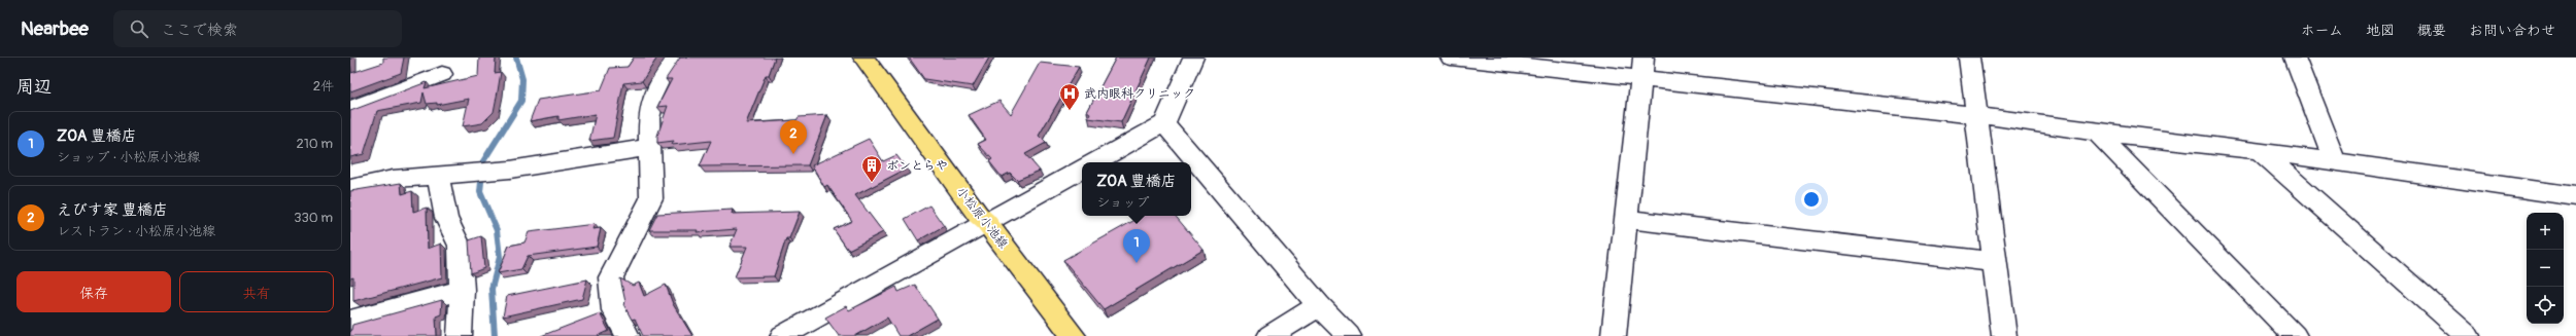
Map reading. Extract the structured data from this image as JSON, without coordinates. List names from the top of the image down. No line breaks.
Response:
{"streets":{"main road":["小松原小池線"]},"places":{"hospital":["武内眼科クリニック"],"building":["ボンとらや"]},"page":{"header":"Nearbee","search":"ここで検索","nav":["ホーム","地図","概要","お問い合わせ"],"heading":["周辺","2件"],"list":[{"mark":"1","name":"ZOA 豊橋店","note":"ショップ · 小松原小池線","value":"210 m"},{"mark":"2","name":"えびす家 豊橋店","note":"レストラン · 小松原小池線","value":"330 m"}],"pins":["2","1"],"popup":["ZOA 豊橋店","ショップ"],"map_buttons":["+","−"],"buttons":["保存","共有"]}}
